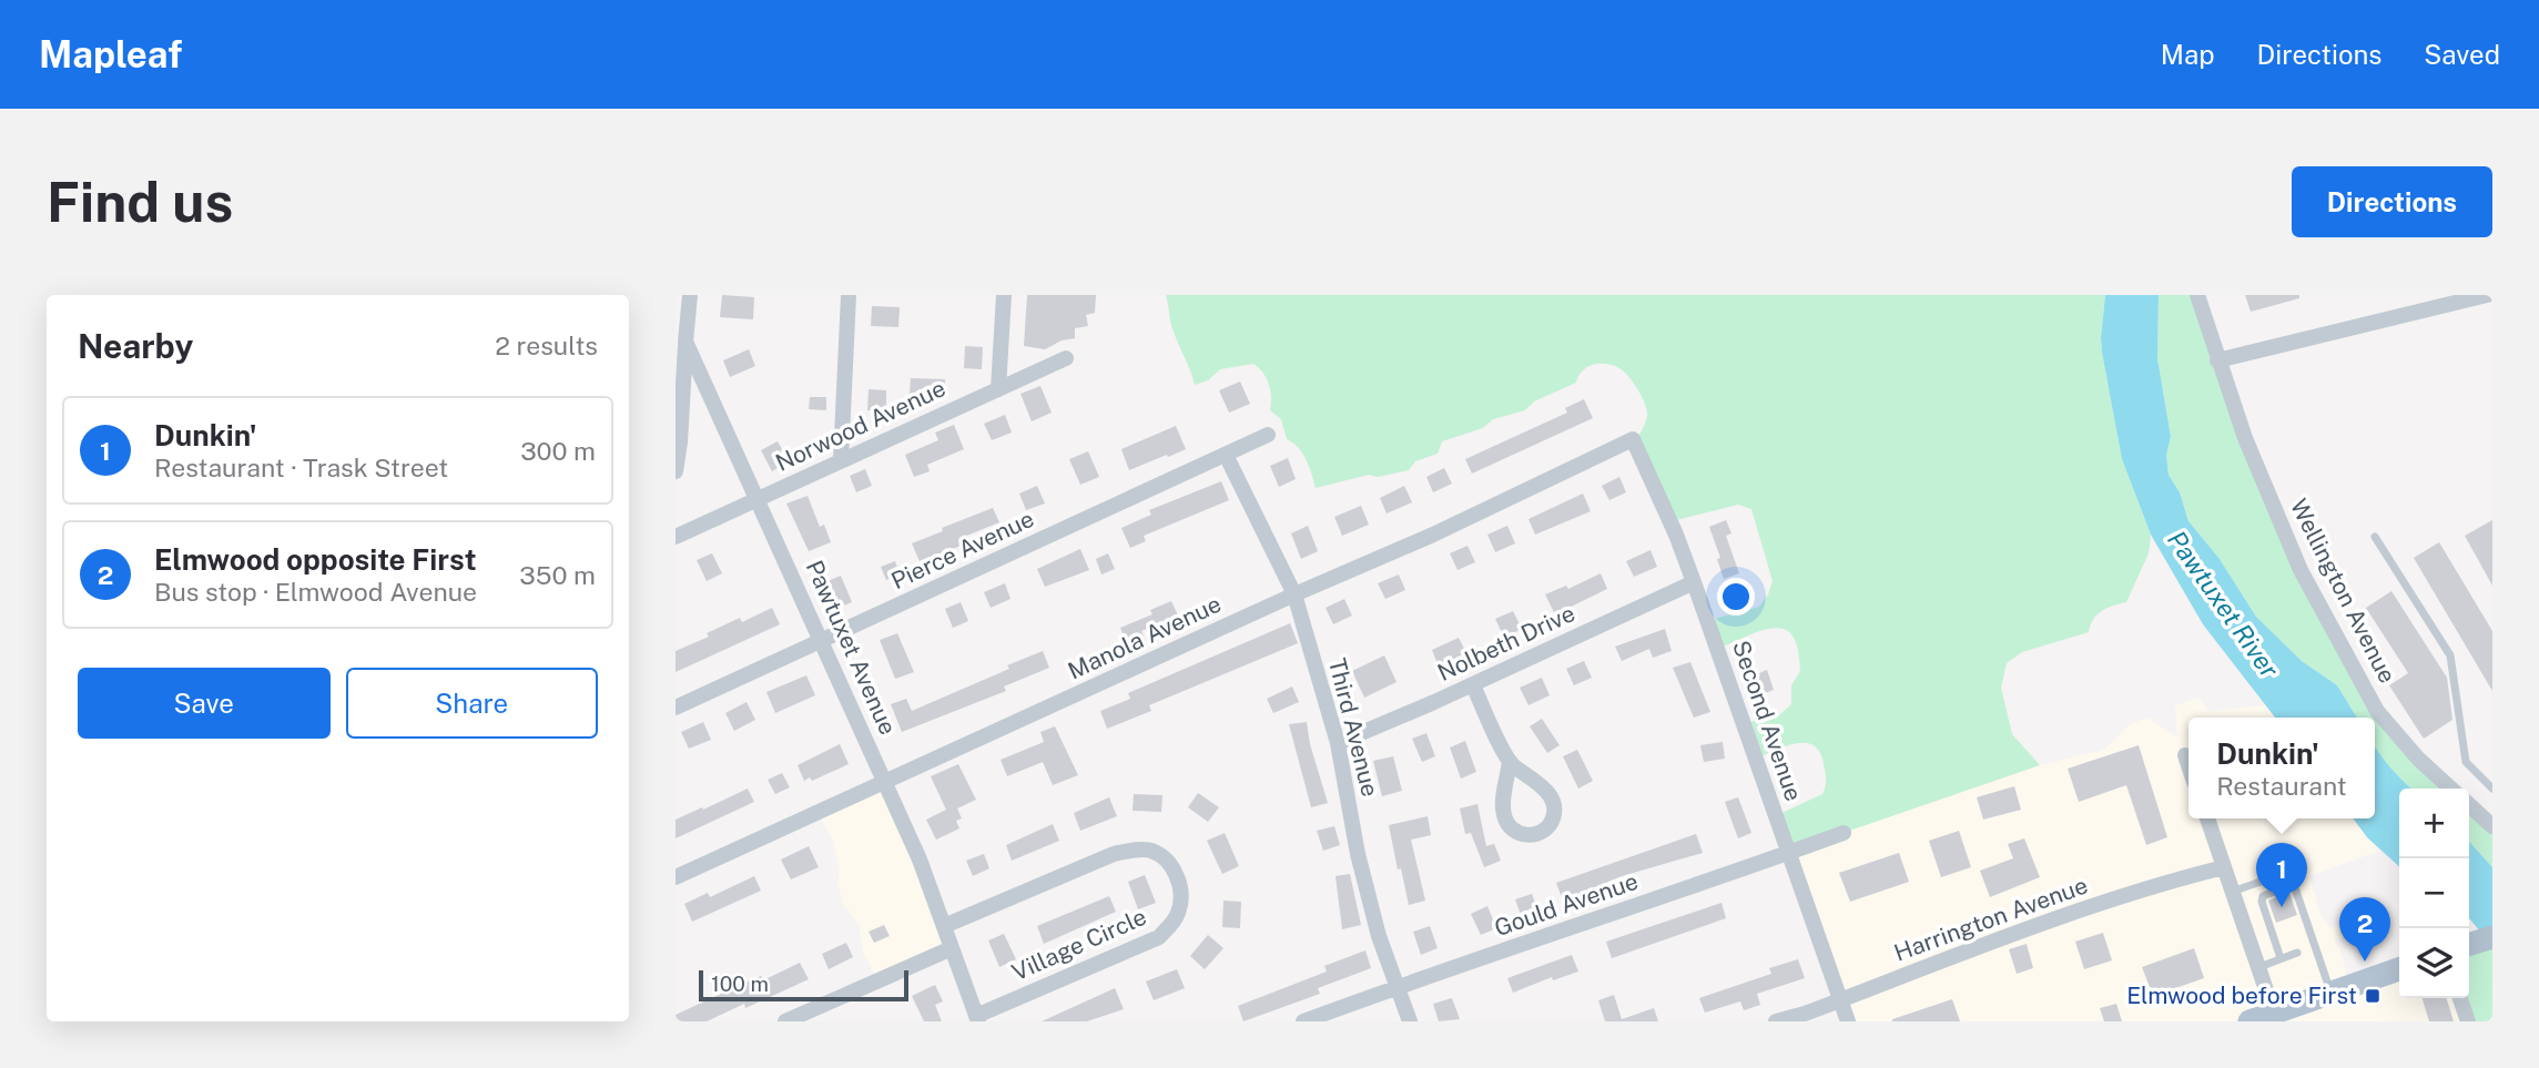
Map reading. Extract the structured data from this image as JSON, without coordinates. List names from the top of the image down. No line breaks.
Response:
{"streets":{"street":["Norwood Avenue","Pierce Avenue","Wellington Avenue","Manola Avenue","Nolbeth Drive","Pawtuxet Avenue","Second Avenue","Third Avenue","Gould Avenue","Harrington Avenue","Village Circle"]},"crossings":[["Norwood Avenue","Pawtuxet Avenue"],["Pierce Avenue","Pawtuxet Avenue"],["Pierce Avenue","Third Avenue"],["Manola Avenue","Pawtuxet Avenue"],["Manola Avenue","Second Avenue"],["Manola Avenue","Third Avenue"],["Nolbeth Drive","Second Avenue"],["Nolbeth Drive","Third Avenue"],["Pawtuxet Avenue","Village Circle"],["Second Avenue","Gould Avenue"],["Second Avenue","Harrington Avenue"],["Third Avenue","Gould Avenue"]],"water":["Pawtuxet River"],"places":{"transit":["Elmwood before First"]},"scale_bar":"100 m","page":{"header":"Mapleaf","nav":["Map","Directions","Saved"],"buttons":["Directions",["Save","Share"]],"title":"Find us","heading":["Nearby","2 results"],"list":[{"mark":"1","name":"Dunkin'","note":"Restaurant · Trask Street","value":"300 m"},{"mark":"2","name":"Elmwood opposite First","note":"Bus stop · Elmwood Avenue","value":"350 m"}],"popup":["Dunkin'","Restaurant"],"map_buttons":["+","−"],"pins":["1","2"],"scale":"100 m"}}
